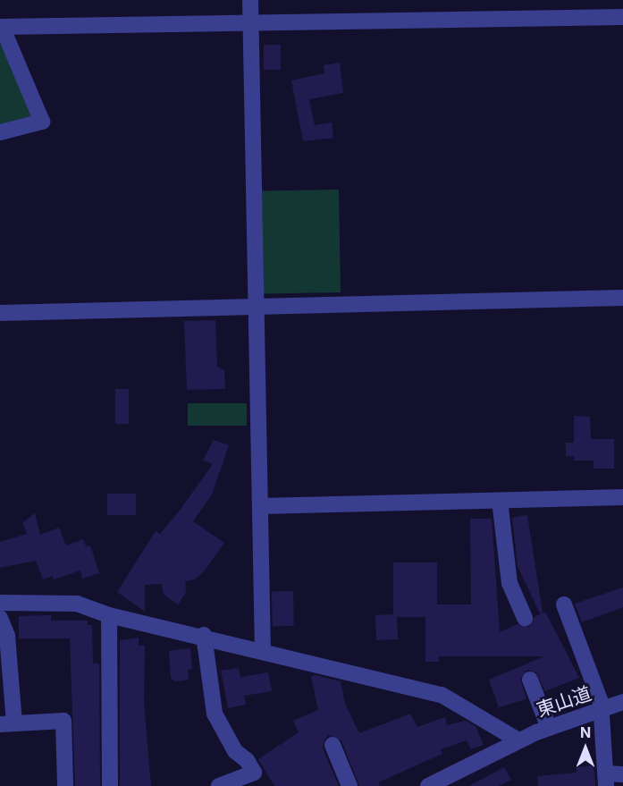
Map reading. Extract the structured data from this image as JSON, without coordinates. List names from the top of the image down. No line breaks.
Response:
{"streets":{"street":["東山道"]},"north":"top"}
